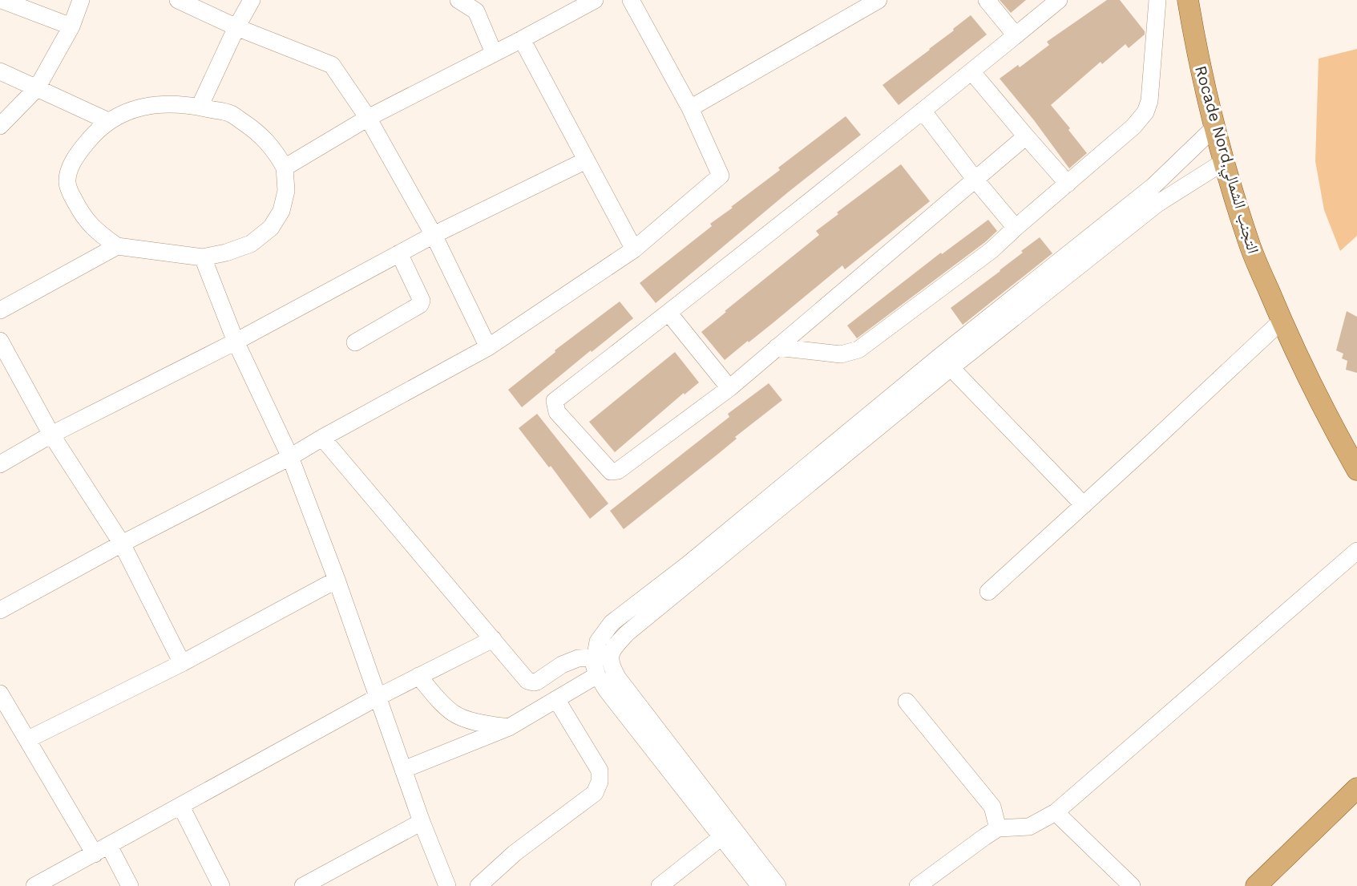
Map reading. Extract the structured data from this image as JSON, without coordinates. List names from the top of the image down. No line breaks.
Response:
{"streets":{"main road":["Rocade Nord,التجنب الشمالي"]}}
